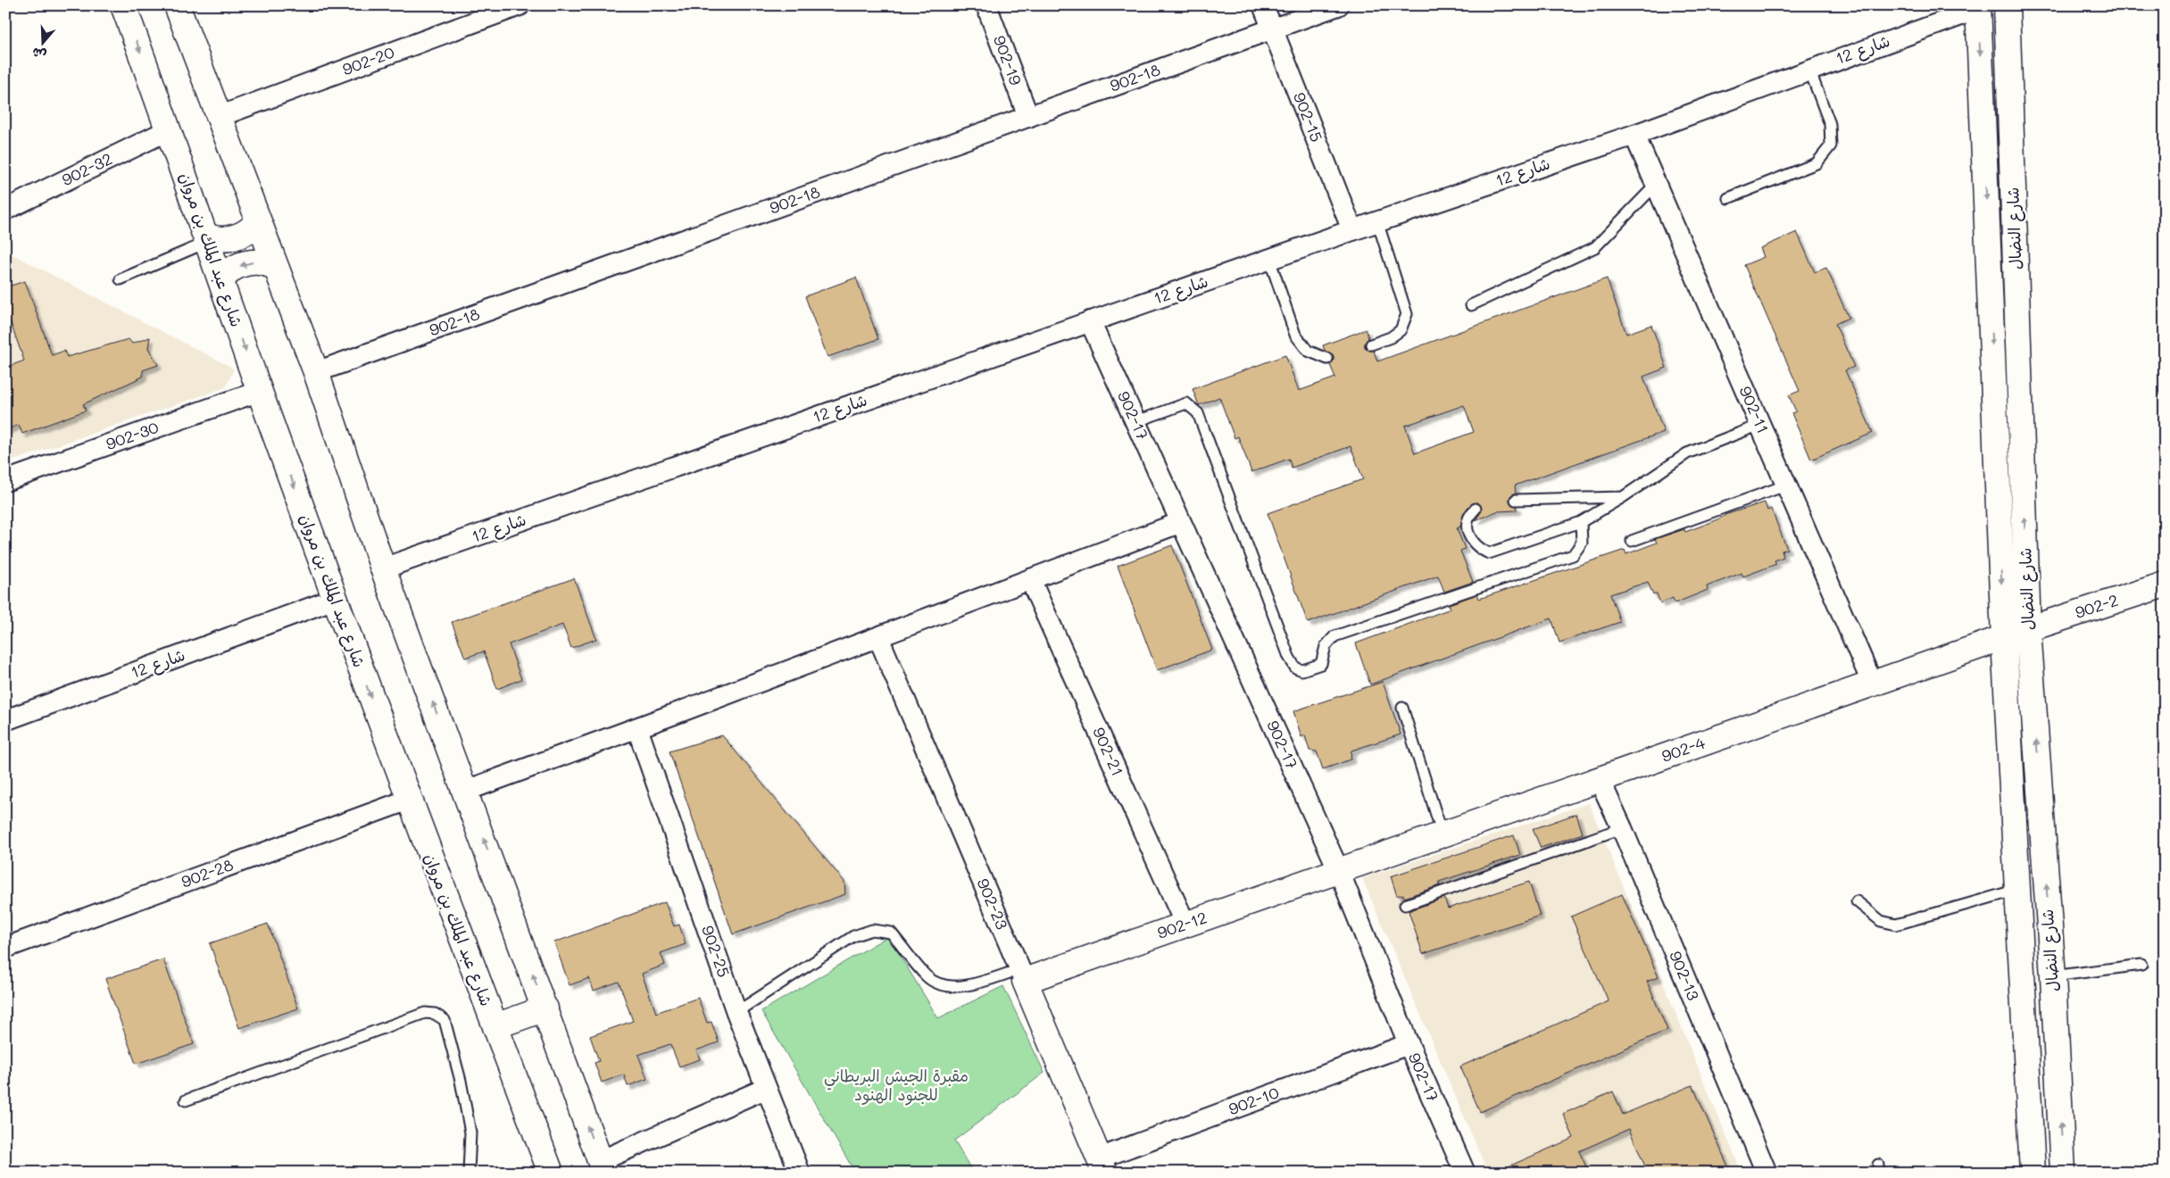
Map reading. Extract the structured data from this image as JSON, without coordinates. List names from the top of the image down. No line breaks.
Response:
{"streets":{"street":["شارع 12","902-19","902-20","902-18","902-15","902-32","شارع النضال","شارع عبد الملك بن مروان","902-11","902-17","902-30","902-2","902-4","902-21","902-28","902-23","902-12","902-25","902-13","902-10"]},"crossings":[["شارع 12","902-15"],["شارع 12","شارع النضال"],["شارع 12","شارع عبد الملك بن مروان"],["شارع 12","902-11"],["شارع 12","902-17"],["902-19","902-18"],["902-18","902-15"],["902-32","شارع عبد الملك بن مروان"],["شارع النضال","902-2"],["شارع النضال","902-4"],["شارع عبد الملك بن مروان","902-30"],["شارع عبد الملك بن مروان","902-28"],["902-11","902-4"],["902-17","902-4"],["902-17","902-12"],["902-17","902-10"],["902-2","902-4"],["902-4","902-12"],["902-4","902-13"],["902-21","902-12"],["902-23","902-12"],["902-23","902-10"]],"parks":["مقبرة الجيش البريطاني للجنود الهنود"],"north":"bottom"}
